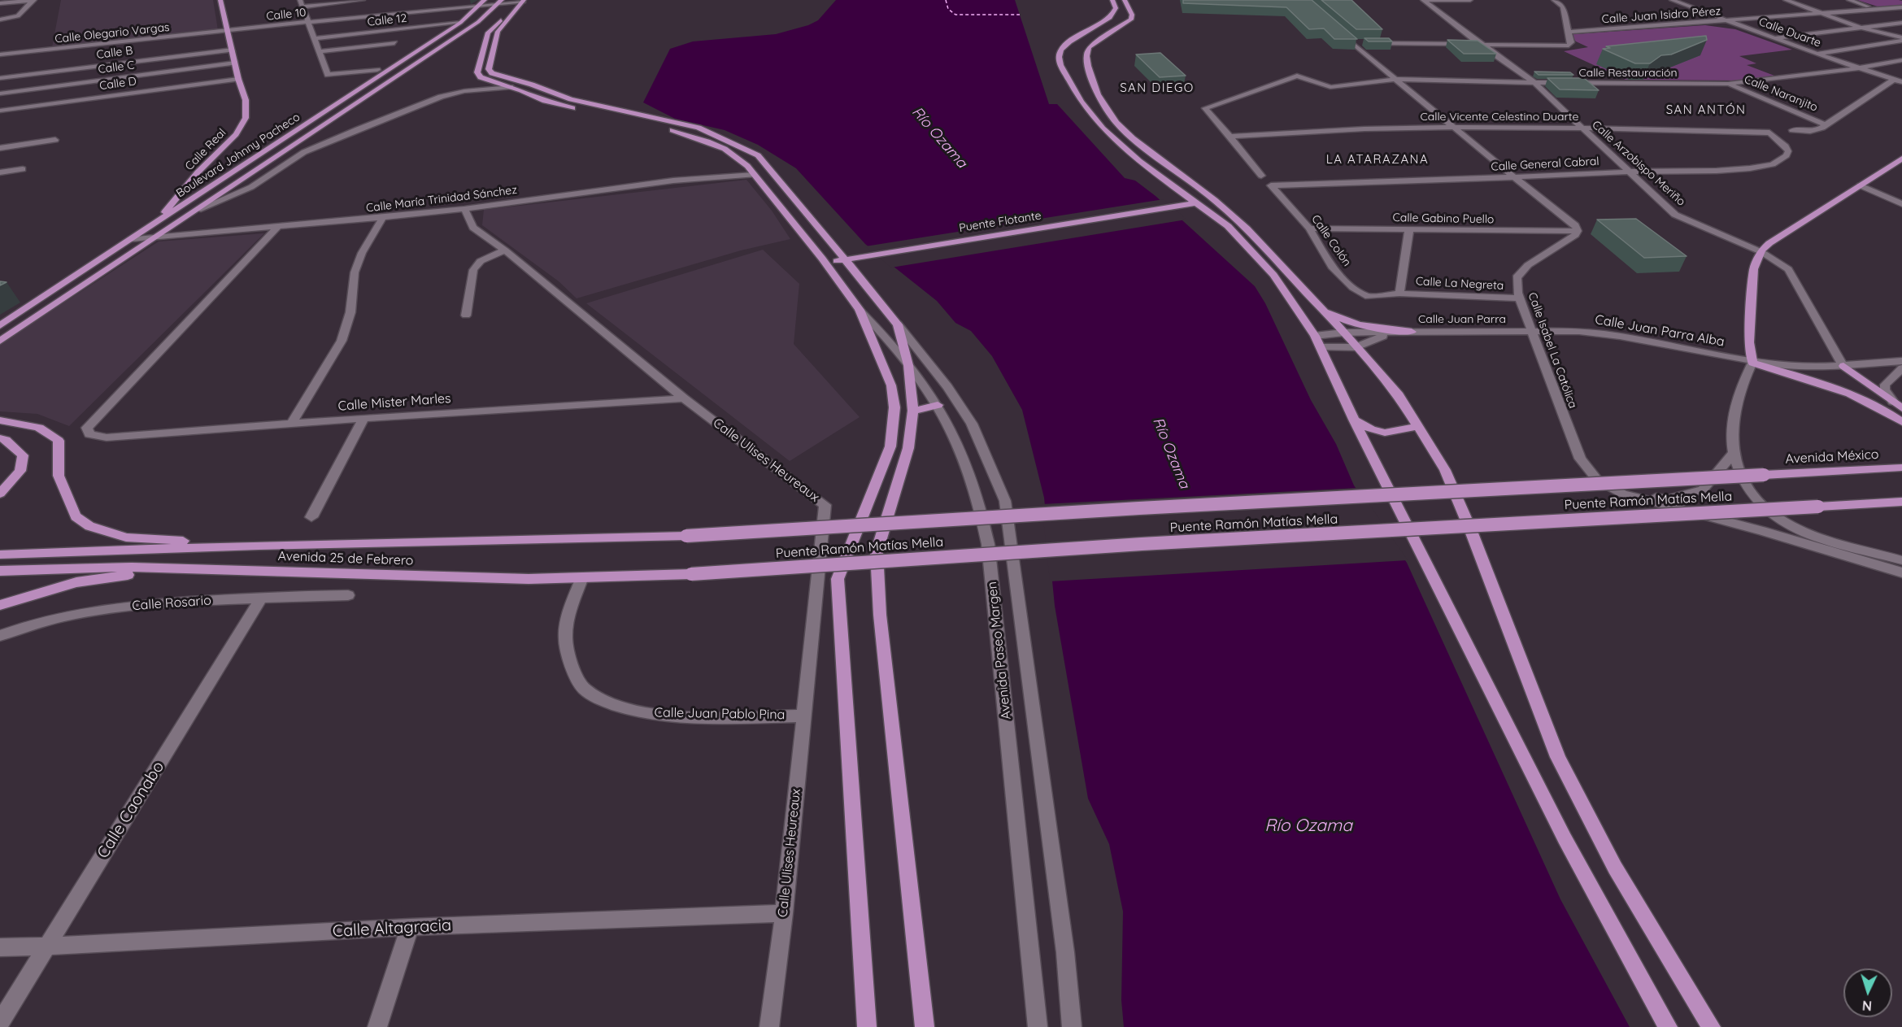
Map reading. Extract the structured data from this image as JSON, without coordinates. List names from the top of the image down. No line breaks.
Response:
{"streets":{"main road":["Calle Real","Boulevard Johnny Pacheco","Puente Flotante","Avenida México","Puente Ramón Matías Mella","Avenida 25 de Febrero"],"street":["Calle 10","Calle Juan Isidro Pérez","Calle 12","Calle Duarte","Calle Olegario Vargas","Calle B","Calle C","Calle Restauración","Calle D","Calle Naranjito","Calle Vicente Celestino Duarte","Calle Arzobispo Meriño","Calle General Cabral","Calle María Trinidad Sánchez","Calle Gabino Puello","Calle Colón","Calle La Negreta","Calle Juan Parra","Calle Juan Parra Alba","Calle Isabel La Católica","Calle Mister Marles","Calle Ulises Heureaux","Calle Rosario","Avenida Paseo Margen","Calle Juan Pablo Pina","Calle Caonabo","Calle Altagracia"]},"crossings":[["Calle 10","Calle Olegario Vargas"],["Calle 10","Calle Real"],["Calle 10","Boulevard Johnny Pacheco"],["Calle Juan Isidro Pérez","Calle Duarte"],["Calle 12","Boulevard Johnny Pacheco"],["Calle Duarte","Calle Restauración"],["Calle Olegario Vargas","Calle Real"],["Calle B","Calle Real"],["Calle C","Calle Real"],["Calle Restauración","Calle Naranjito"],["Calle Restauración","Calle Vicente Celestino Duarte"],["Calle Restauración","Calle Arzobispo Meriño"],["Calle D","Calle Real"],["Calle Vicente Celestino Duarte","Calle Arzobispo Meriño"],["Calle Vicente Celestino Duarte","Calle General Cabral"],["Calle Real","Boulevard Johnny Pacheco"],["Boulevard Johnny Pacheco","Calle María Trinidad Sánchez"],["Calle Arzobispo Meriño","Calle General Cabral"],["Calle Arzobispo Meriño","Calle Juan Parra Alba"],["Calle General Cabral","Calle Colón"],["Calle María Trinidad Sánchez","Calle Mister Marles"],["Calle María Trinidad Sánchez","Calle Ulises Heureaux"],["Calle Gabino Puello","Calle Colón"],["Calle Gabino Puello","Calle Isabel La Católica"],["Calle Colón","Calle La Negreta"],["Calle La Negreta","Calle Isabel La Católica"],["Calle Juan Parra","Calle Juan Parra Alba"],["Calle Juan Parra","Calle Isabel La Católica"],["Calle Juan Parra Alba","Calle Isabel La Católica"],["Calle Mister Marles","Calle Ulises Heureaux"],["Avenida México","Puente Ramón Matías Mella"],["Calle Ulises Heureaux","Calle Juan Pablo Pina"],["Calle Ulises Heureaux","Calle Altagracia"],["Puente Ramón Matías Mella","Avenida 25 de Febrero"],["Avenida 25 de Febrero","Calle Juan Pablo Pina"],["Calle Rosario","Calle Caonabo"],["Calle Caonabo","Calle Altagracia"]],"districts":["SAN DIEGO","SAN ANTÓN","LA ATARAZANA"],"water":["Río Ozama"],"north":"bottom"}
